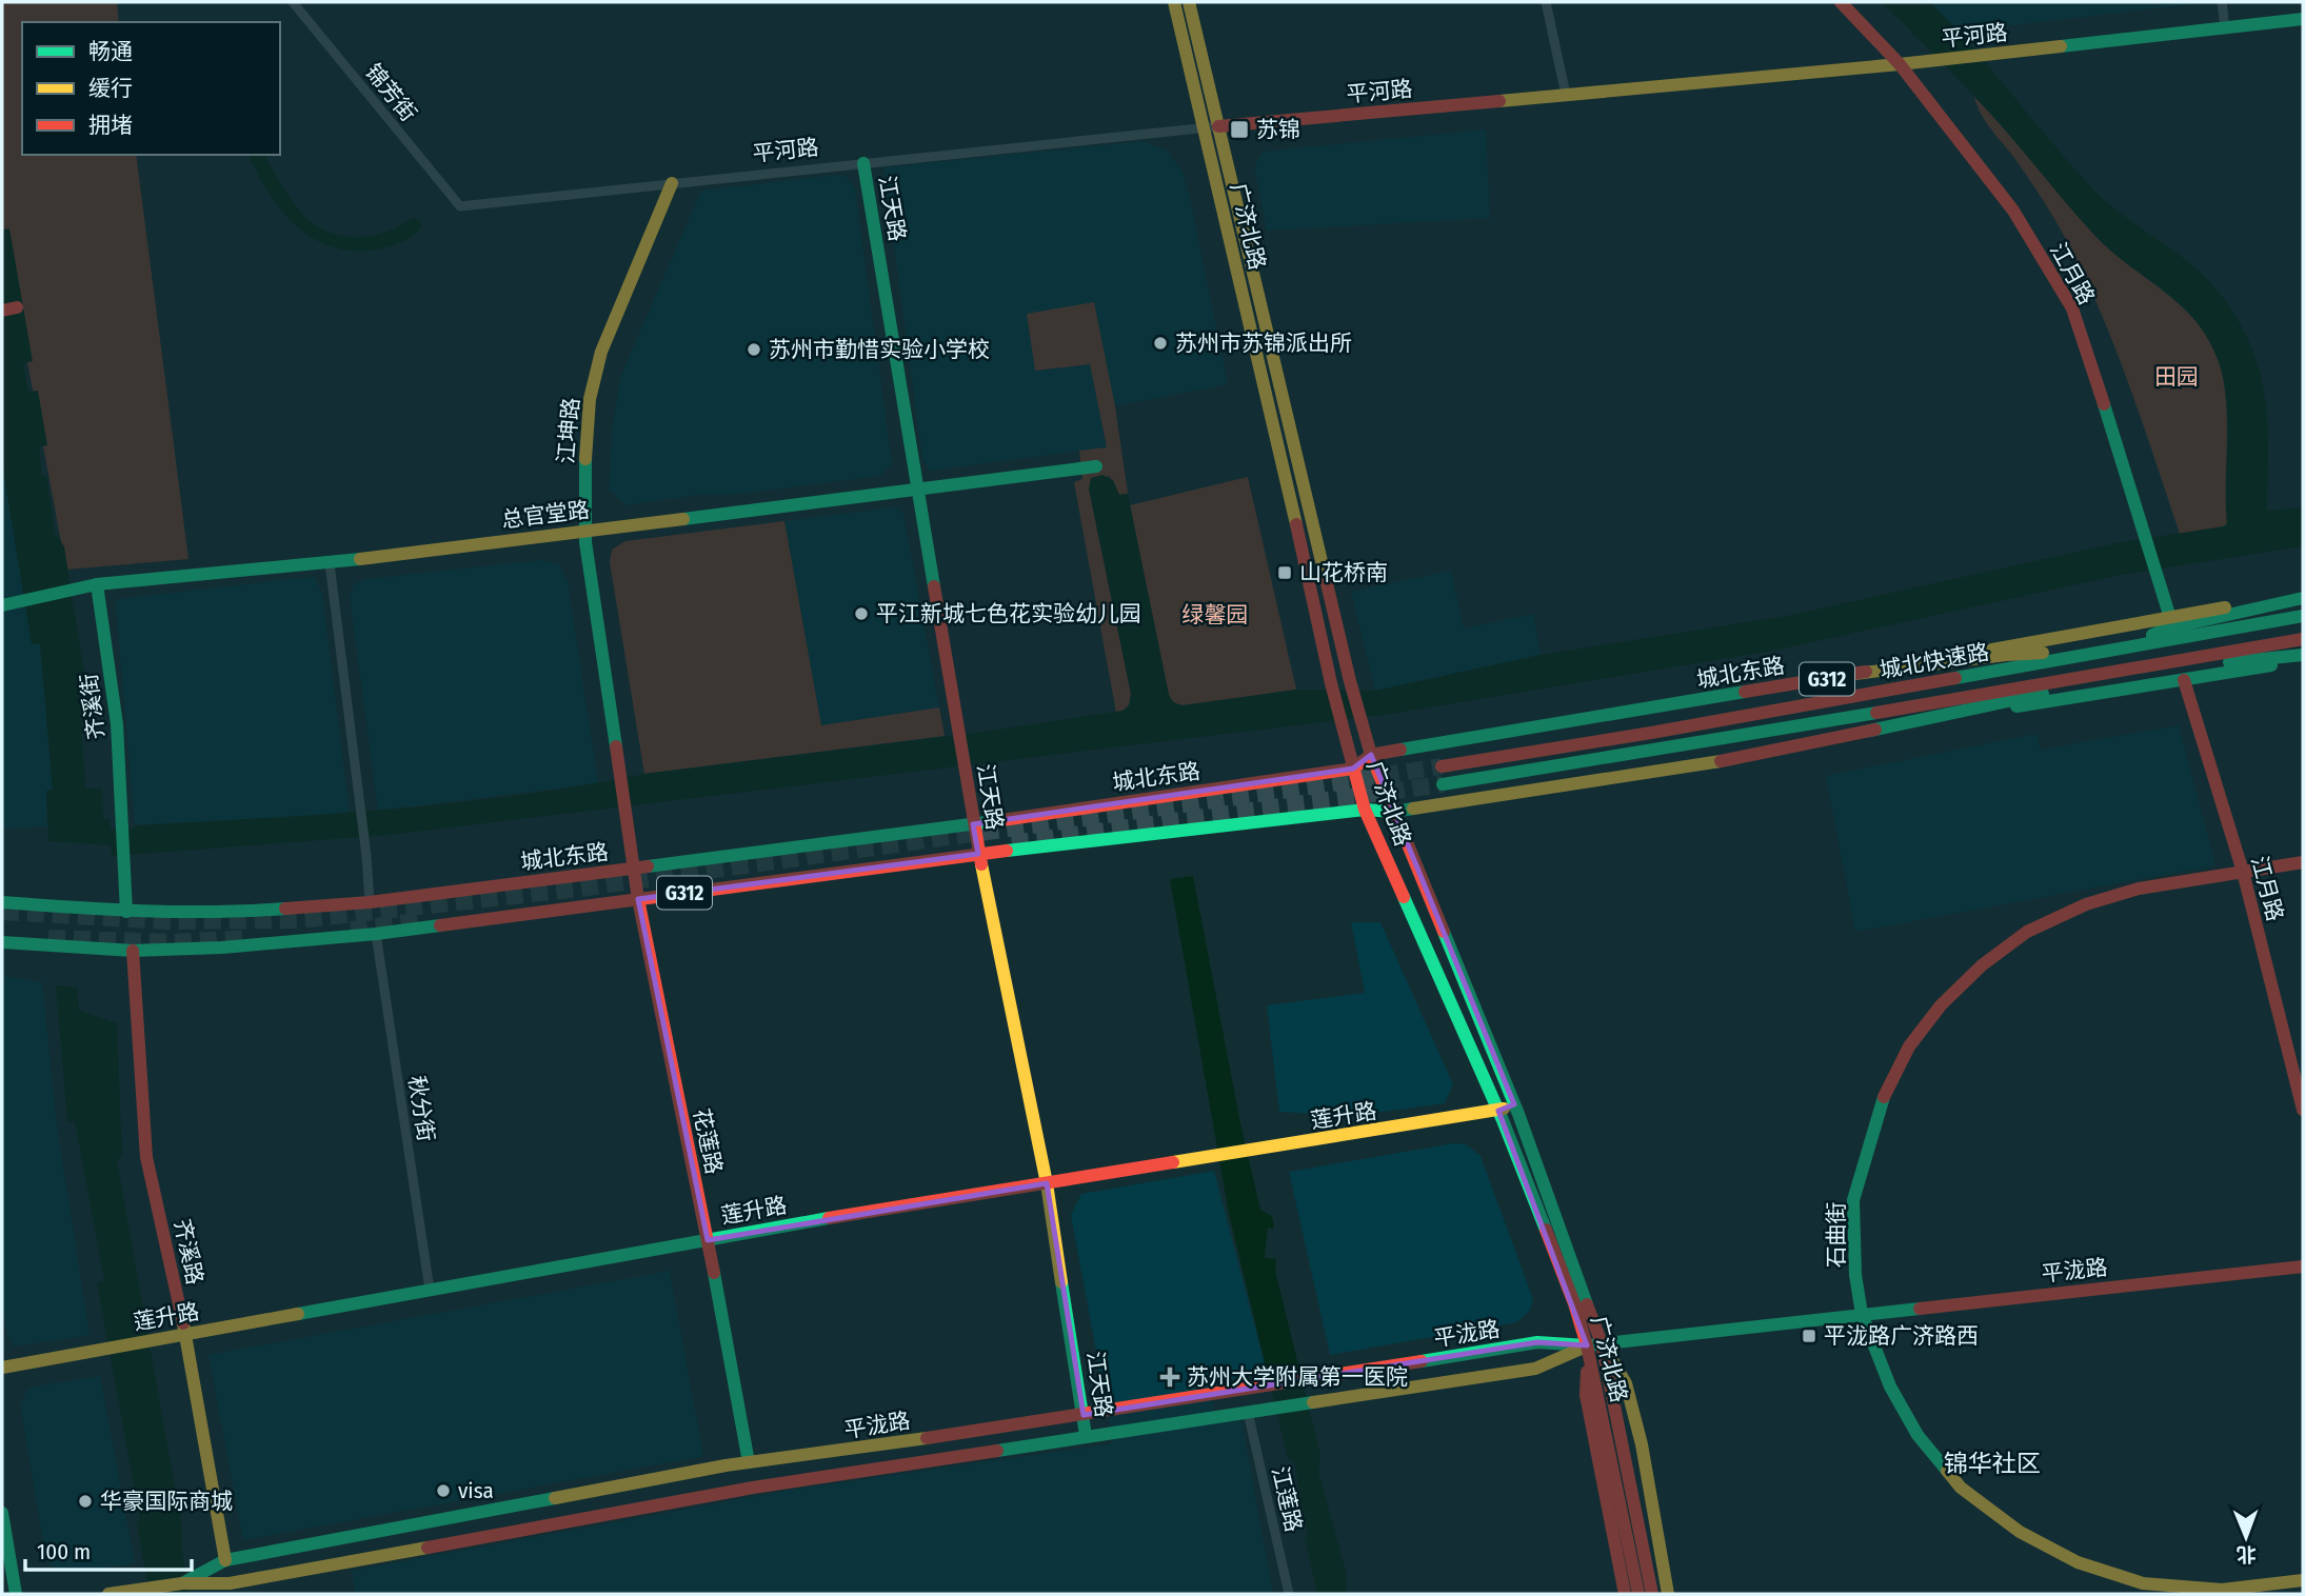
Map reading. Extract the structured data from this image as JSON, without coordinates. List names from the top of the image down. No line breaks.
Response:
{"streets":{"main road":["平河路","江天路","广济北路","江月路","江坤路","总官堂路","城北快速路","城北东路","G312","齐溪街","莲升路","花莲路","石曲街","齐溪路","平泷路"],"street":["锦芳街","秋分街","江莲路"]},"crossings":[["平河路","锦芳街"],["平河路","江天路"],["平河路","广济北路"],["平河路","江月路"],["平河路","江坤路"],["江天路","总官堂路"],["江天路","城北东路"],["江天路","G312"],["江天路","莲升路"],["江天路","平泷路"],["广济北路","城北东路"],["广济北路","G312"],["广济北路","莲升路"],["广济北路","平泷路"],["江月路","城北东路"],["江月路","G312"],["江月路","石曲街"],["江坤路","总官堂路"],["江坤路","花莲路"],["总官堂路","齐溪街"],["城北东路","齐溪街"],["城北东路","花莲路"],["G312","秋分街"],["G312","花莲路"],["G312","齐溪路"],["秋分街","莲升路"],["莲升路","花莲路"],["莲升路","齐溪路"],["花莲路","平泷路"],["石曲街","平泷路"],["齐溪路","平泷路"],["平泷路","江莲路"]],"districts":["锦华社区"],"parks":["田园","绿馨园"],"places":{"transit":["苏锦","山花桥南","平泷路广济路西"],"other":["苏州市苏锦派出所","苏州市勤惜实验小学校","平江新城七色花实验幼儿园","visa","华豪国际商城"],"health":["苏州大学附属第一医院"]},"legend":["畅通","缓行","拥堵"],"scale_bar":"100 m","north":"bottom"}
